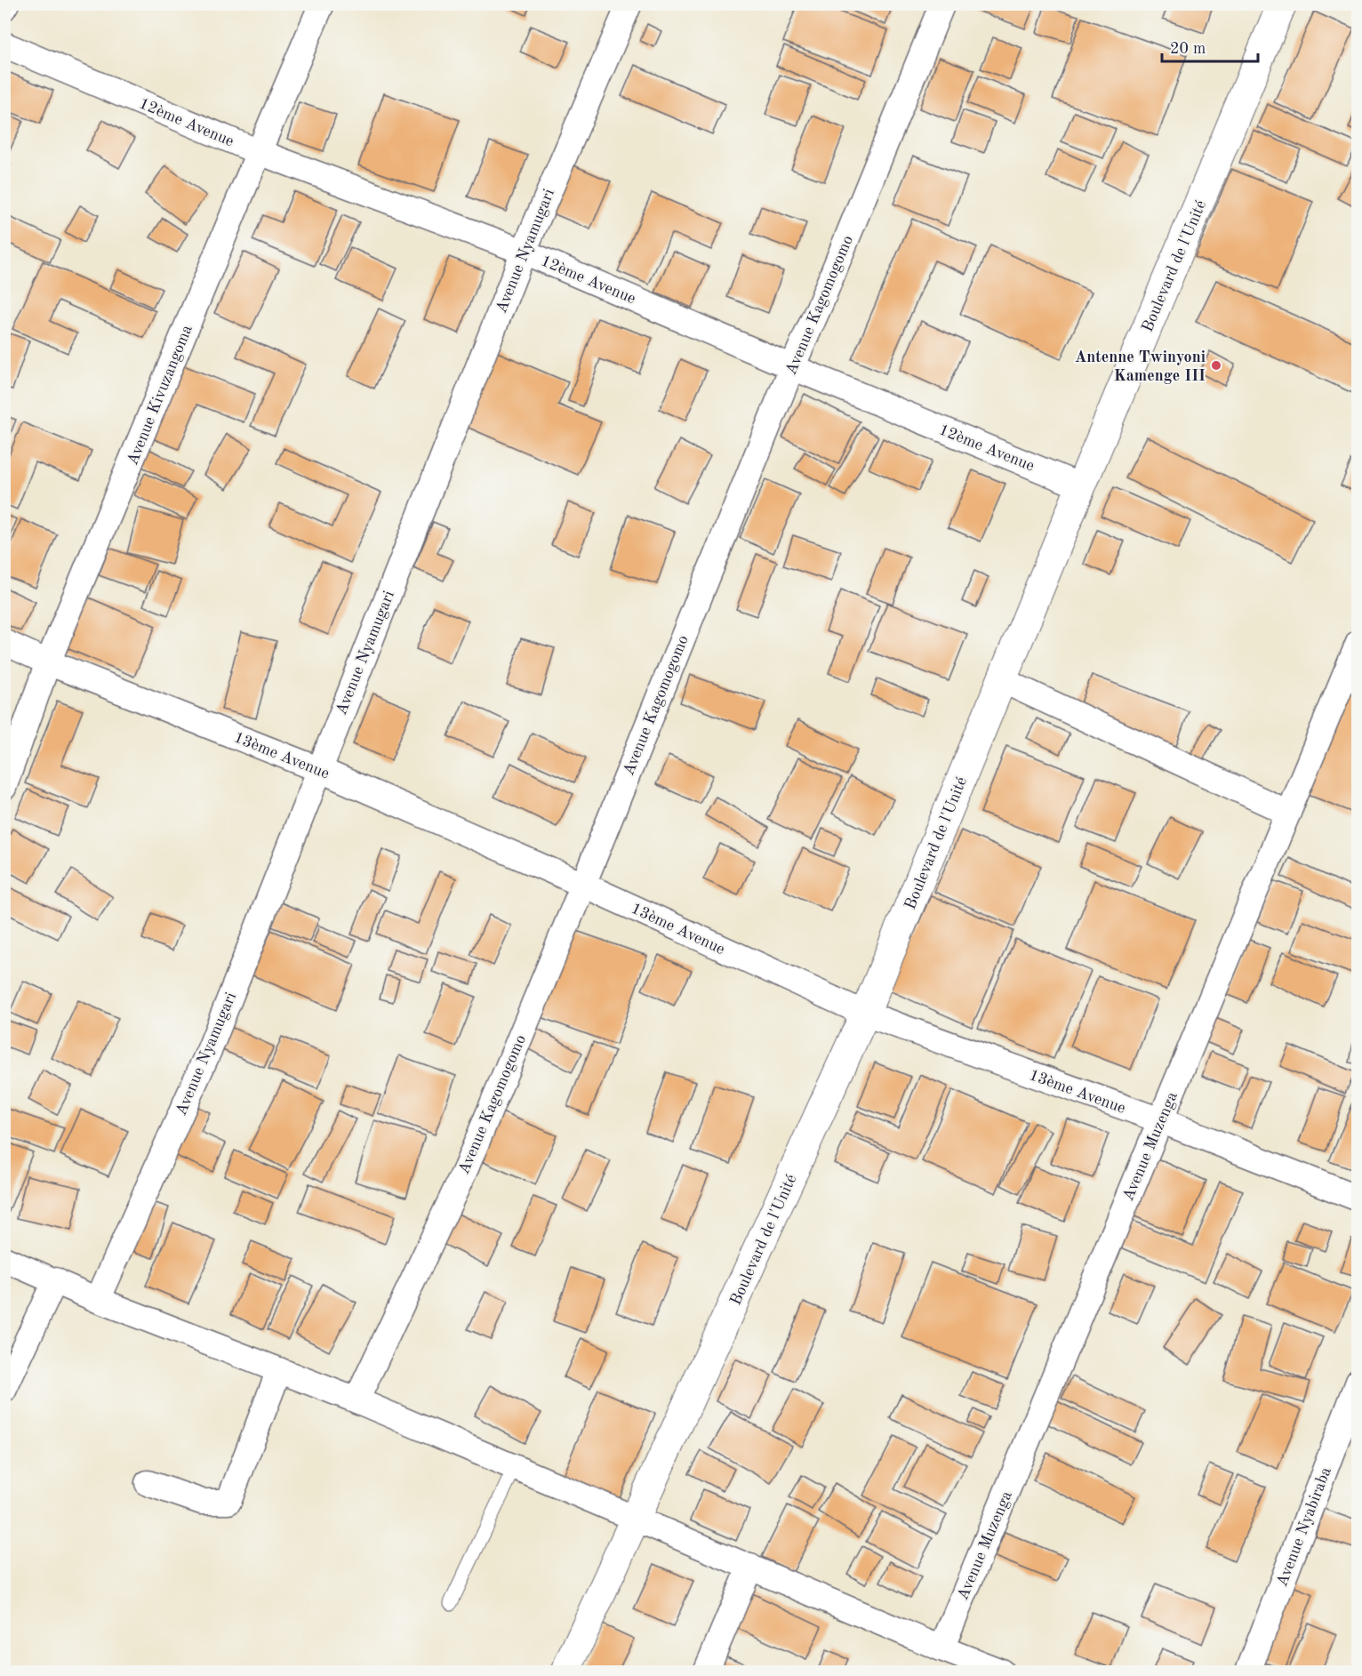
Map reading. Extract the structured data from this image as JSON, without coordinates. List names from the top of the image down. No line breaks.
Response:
{"streets":{"street":["12ème Avenue","Avenue Nyamugari","Boulevard de l'Unité","Avenue Kagomogomo","Avenue Kivuzangoma","13ème Avenue","Avenue Muzenga","Avenue Nyabiraba"]},"crossings":[["12ème Avenue","Avenue Nyamugari"],["12ème Avenue","Boulevard de l'Unité"],["12ème Avenue","Avenue Kagomogomo"],["12ème Avenue","Avenue Kivuzangoma"],["Avenue Nyamugari","13ème Avenue"],["Boulevard de l'Unité","13ème Avenue"],["Avenue Kagomogomo","13ème Avenue"],["Avenue Kivuzangoma","13ème Avenue"],["13ème Avenue","Avenue Muzenga"]],"places":["Antenne Twinyoni Kamenge III"],"scale_bar":"20 m"}
